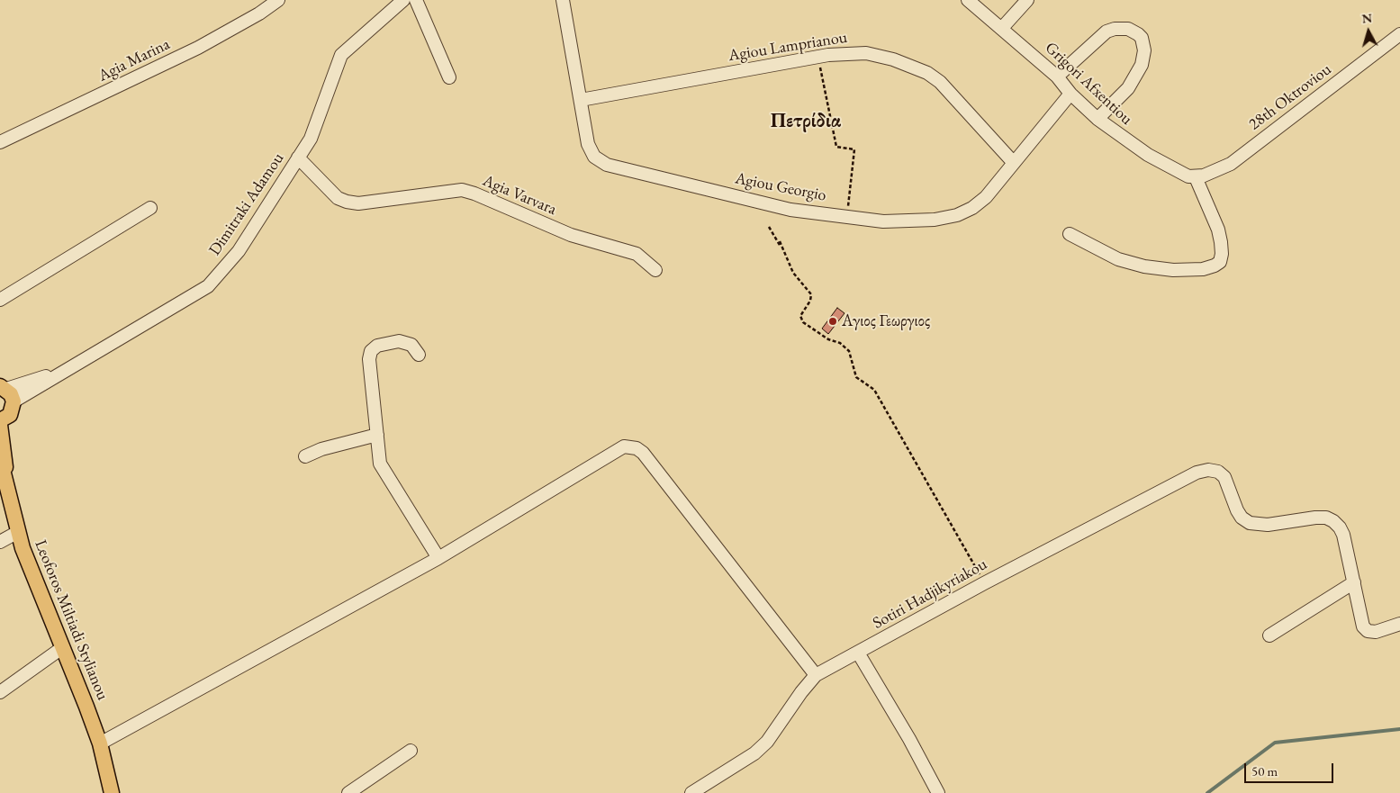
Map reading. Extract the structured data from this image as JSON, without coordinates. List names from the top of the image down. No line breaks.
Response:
{"streets":{"main road":["Leoforos Miltiadi Stylianou"],"street":["Agiou Lamprianou","Agia Marina","Grigori Afxentiou","28th Oktroviou","Agiou Georgio","Agia Varvara","Dimitraki Adamou","Sotiri Hadjikyriakou"]},"crossings":[["Agiou Lamprianou","Agiou Georgio"],["Grigori Afxentiou","28th Oktroviou"],["Grigori Afxentiou","Agiou Georgio"],["Agia Varvara","Dimitraki Adamou"]],"districts":["Πετρίδια"],"places":["Αγιος Γεωργιος"],"scale_bar":"50 m","north":"top"}
